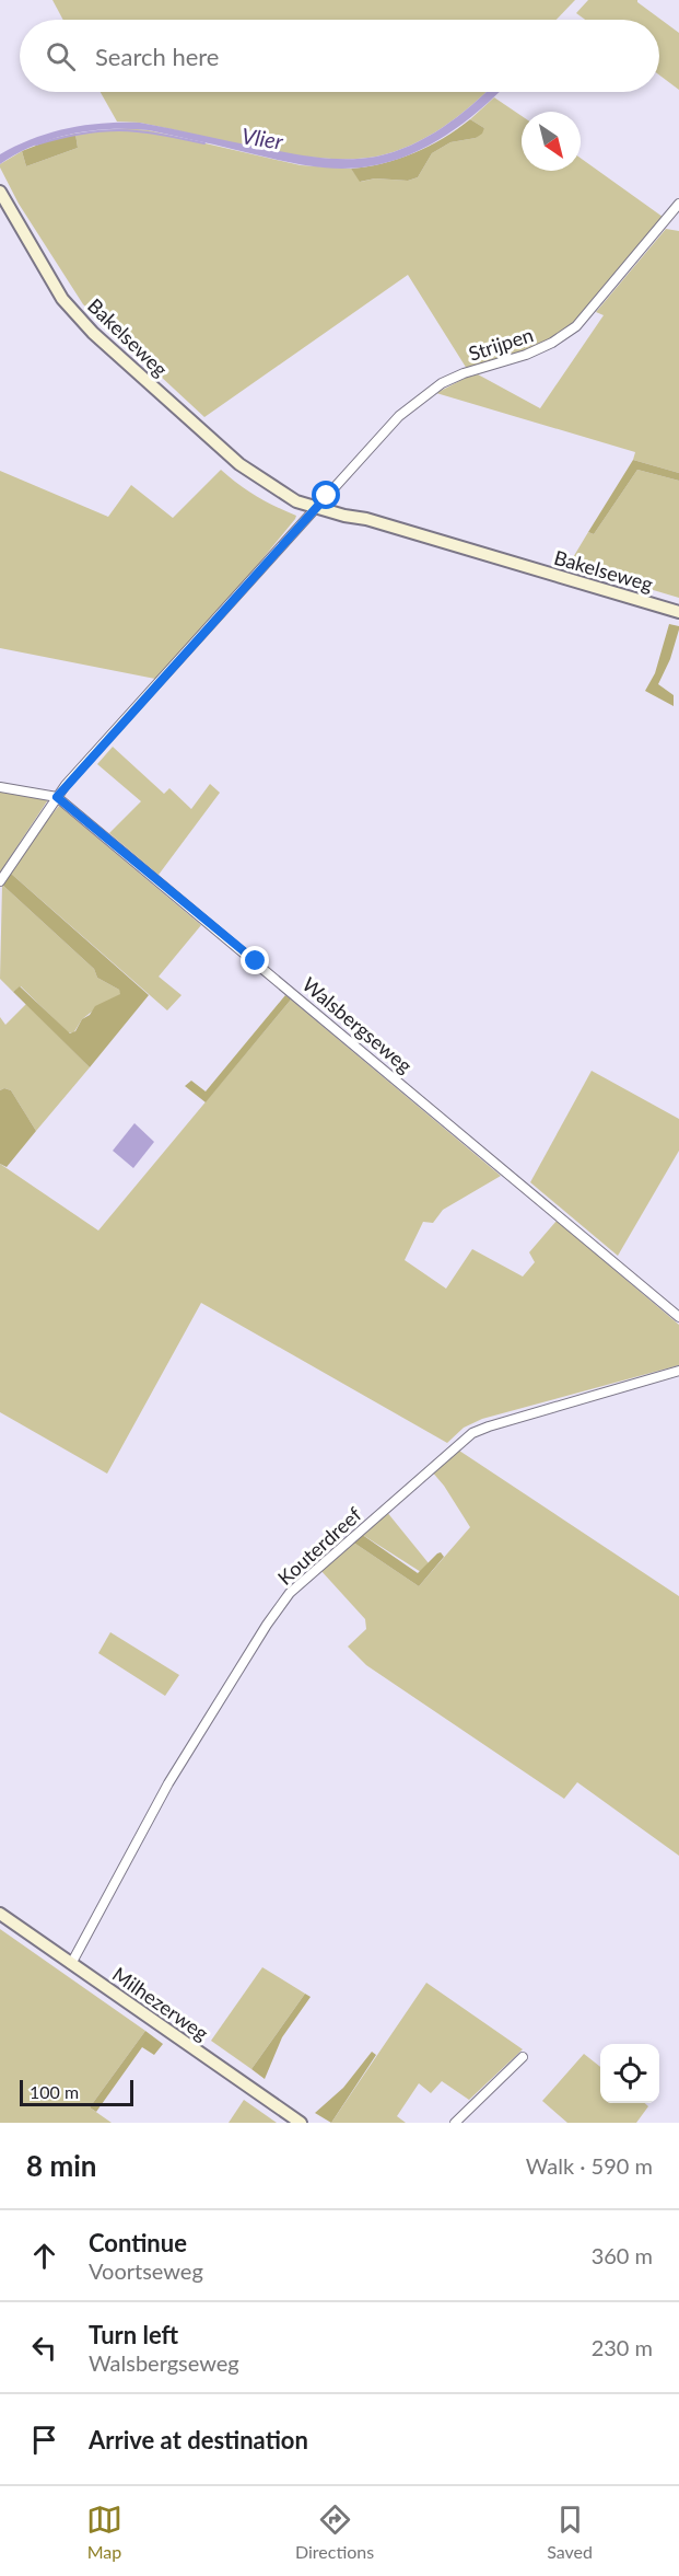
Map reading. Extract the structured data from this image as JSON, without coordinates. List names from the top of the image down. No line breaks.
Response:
{"streets":{"main road":["Bakelseweg","Milhezerweg"],"street":["Strijpen","Walsbergseweg","Kouterdreef"]},"crossings":[["Bakelseweg","Strijpen"],["Strijpen","Walsbergseweg"],["Kouterdreef","Milhezerweg"]],"water":["Vlier"],"scale_bar":"100 m","north":"bottom right","page":{"search":"Search here","scale":"100 m","heading":["8 min","Walk · 590 m"],"list":[["Continue","Voortseweg","360 m"],["Turn left","Walsbergseweg","230 m"],"Arrive at destination"],"nav":["Map","Directions","Saved"]}}
